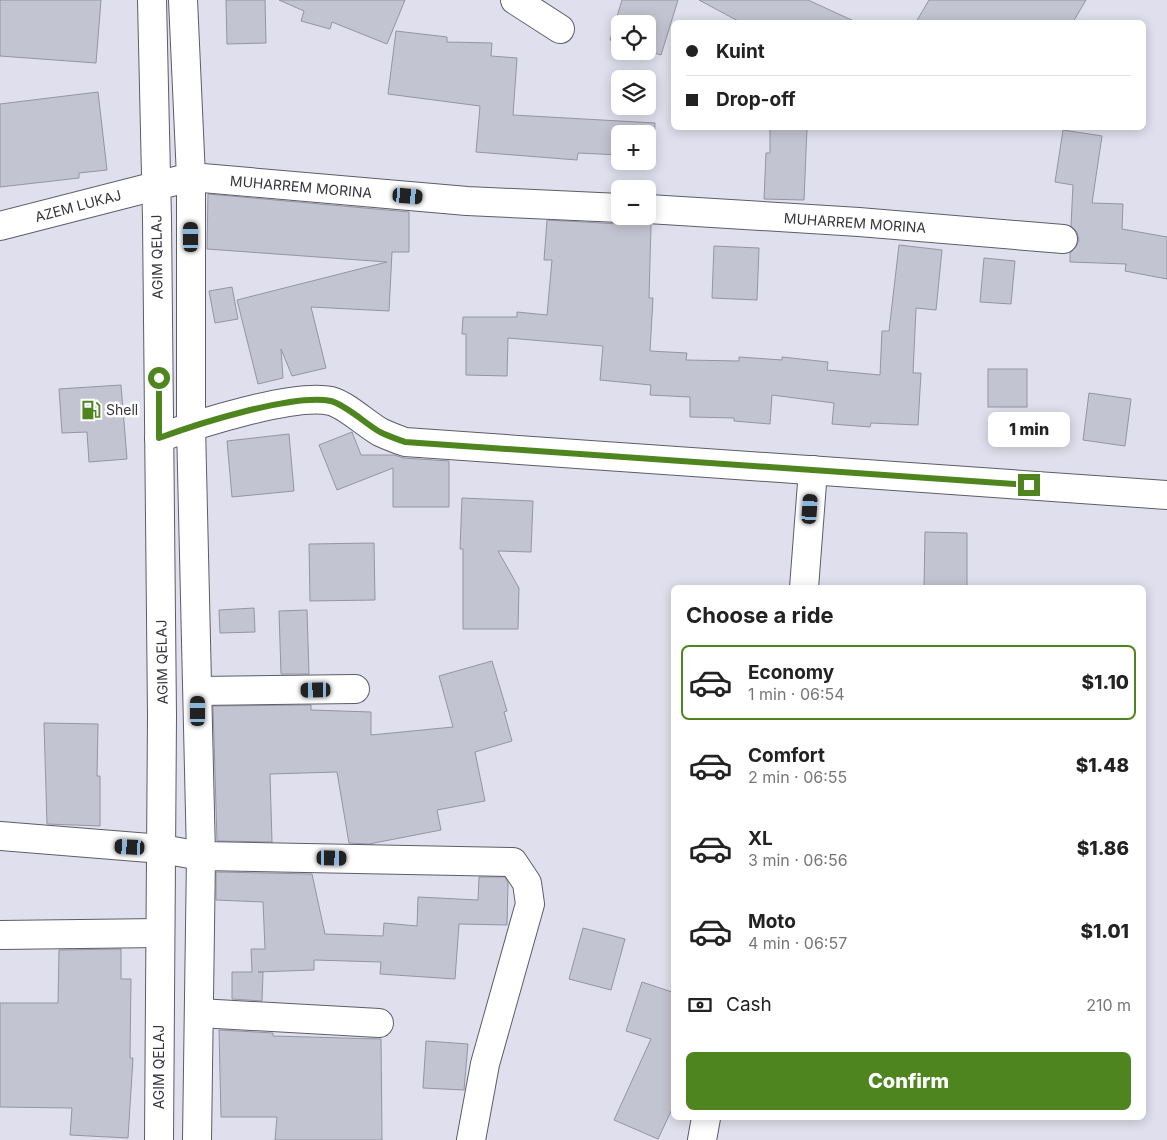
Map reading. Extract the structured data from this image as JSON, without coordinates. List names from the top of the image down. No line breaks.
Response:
{"streets":{"street":["MUHARREM MORINA","AZEM LUKAJ","AGIM QELAJ"]},"crossings":[["MUHARREM MORINA","AZEM LUKAJ"],["MUHARREM MORINA","AGIM QELAJ"],["AZEM LUKAJ","AGIM QELAJ"]],"places":{"fuel station":["Shell"]},"page":{"map_buttons":["+","−"],"banner":["Kuint","Drop-off"],"bubble":"1 min","heading":"Choose a ride","list":[{"name":"Economy","note":"1 min · 06:54","value":"$1.10"},{"name":"Comfort","note":"2 min · 06:55","value":"$1.48"},{"name":"XL","note":"3 min · 06:56","value":"$1.86"},{"name":"Moto","note":"4 min · 06:57","value":"$1.01"}],"pay":["Cash","210 m"],"buttons":"Confirm"}}
